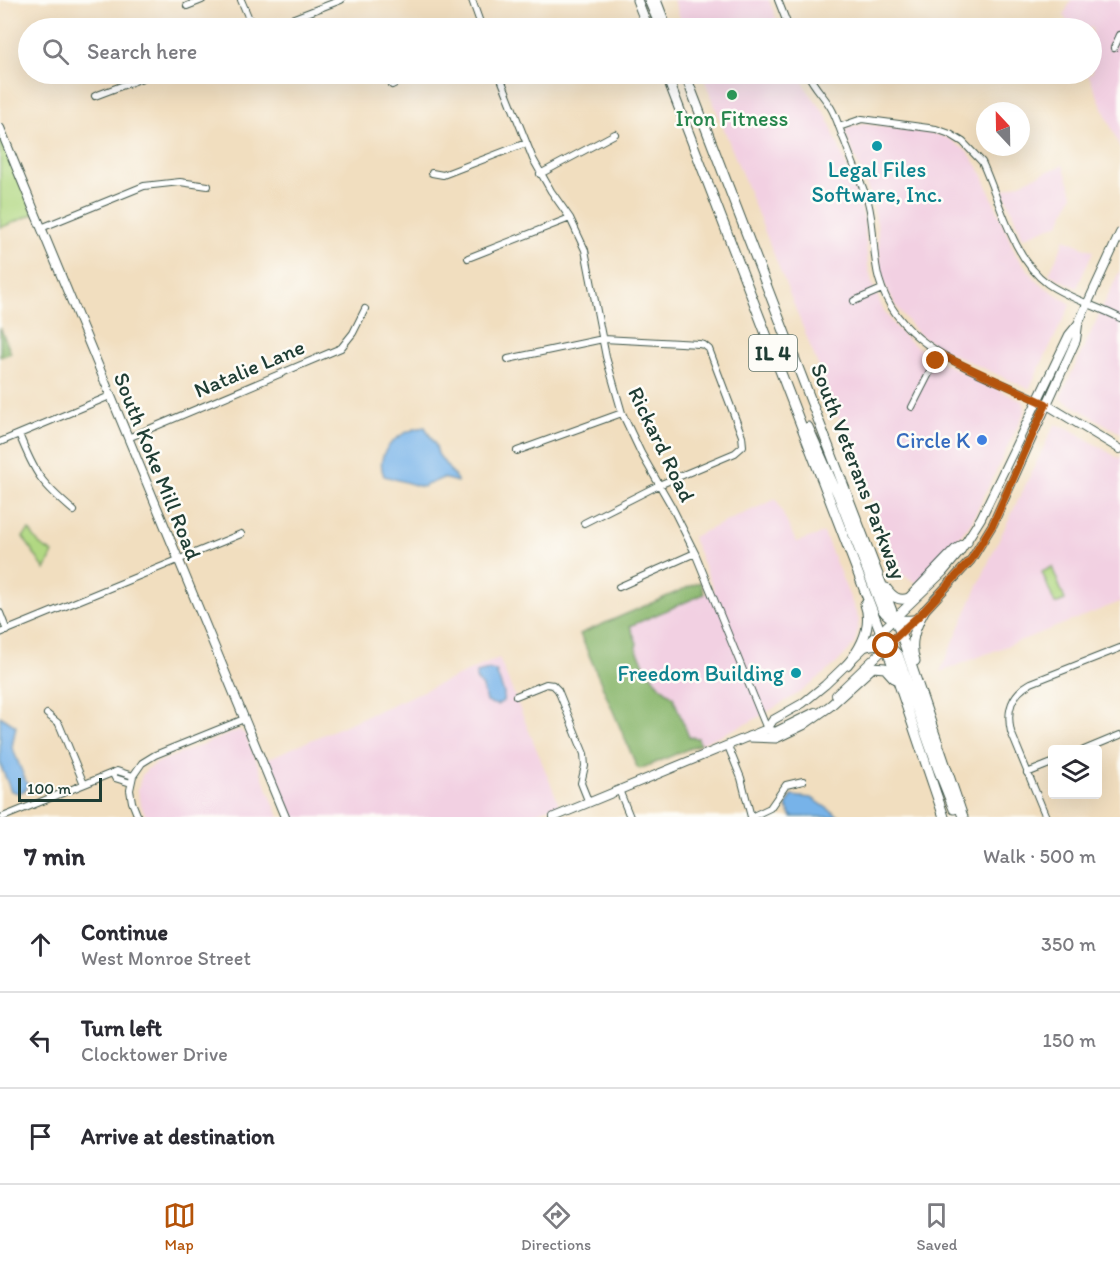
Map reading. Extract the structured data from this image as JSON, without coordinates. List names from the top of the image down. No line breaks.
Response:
{"streets":{"highway":["IL 4","South Veterans Parkway"],"street":["Natalie Lane","Rickard Road","South Koke Mill Road"]},"crossings":[["Natalie Lane","South Koke Mill Road"]],"places":["Iron Fitness","Legal Files Software, Inc.","Circle K","Freedom Building"],"scale_bar":"100 m","north":"top","page":{"search":"Search here","scale":"100 m","heading":["7 min","Walk · 500 m"],"list":[["Continue","West Monroe Street","350 m"],["Turn left","Clocktower Drive","150 m"],"Arrive at destination"],"nav":["Map","Directions","Saved"]}}
